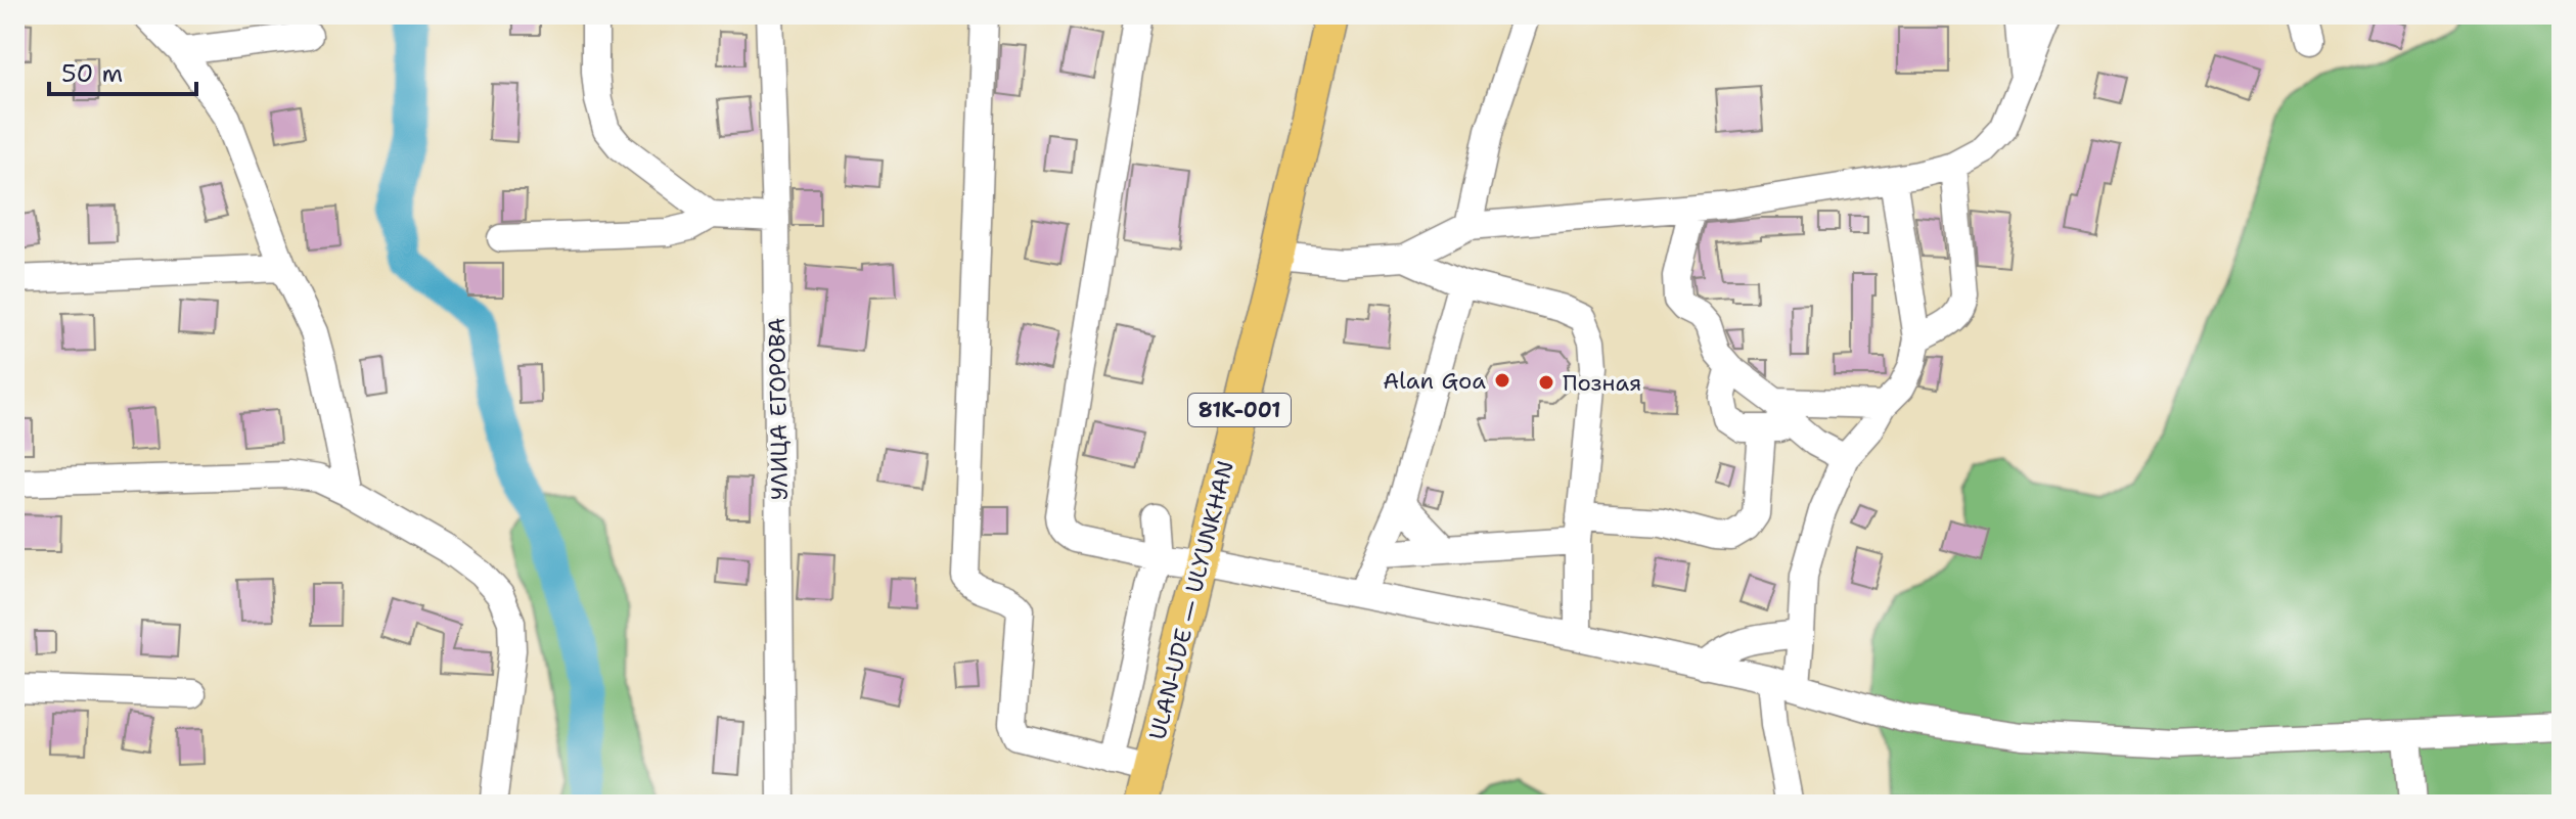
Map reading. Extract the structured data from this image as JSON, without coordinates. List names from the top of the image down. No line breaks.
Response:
{"streets":{"main road":["81К-001","ULAN-UDE — ULYUNKHAN"],"street":["УЛИЦА ЕГОРОВА"]},"places":["Alan Goa","Позная"],"scale_bar":"50 m"}
